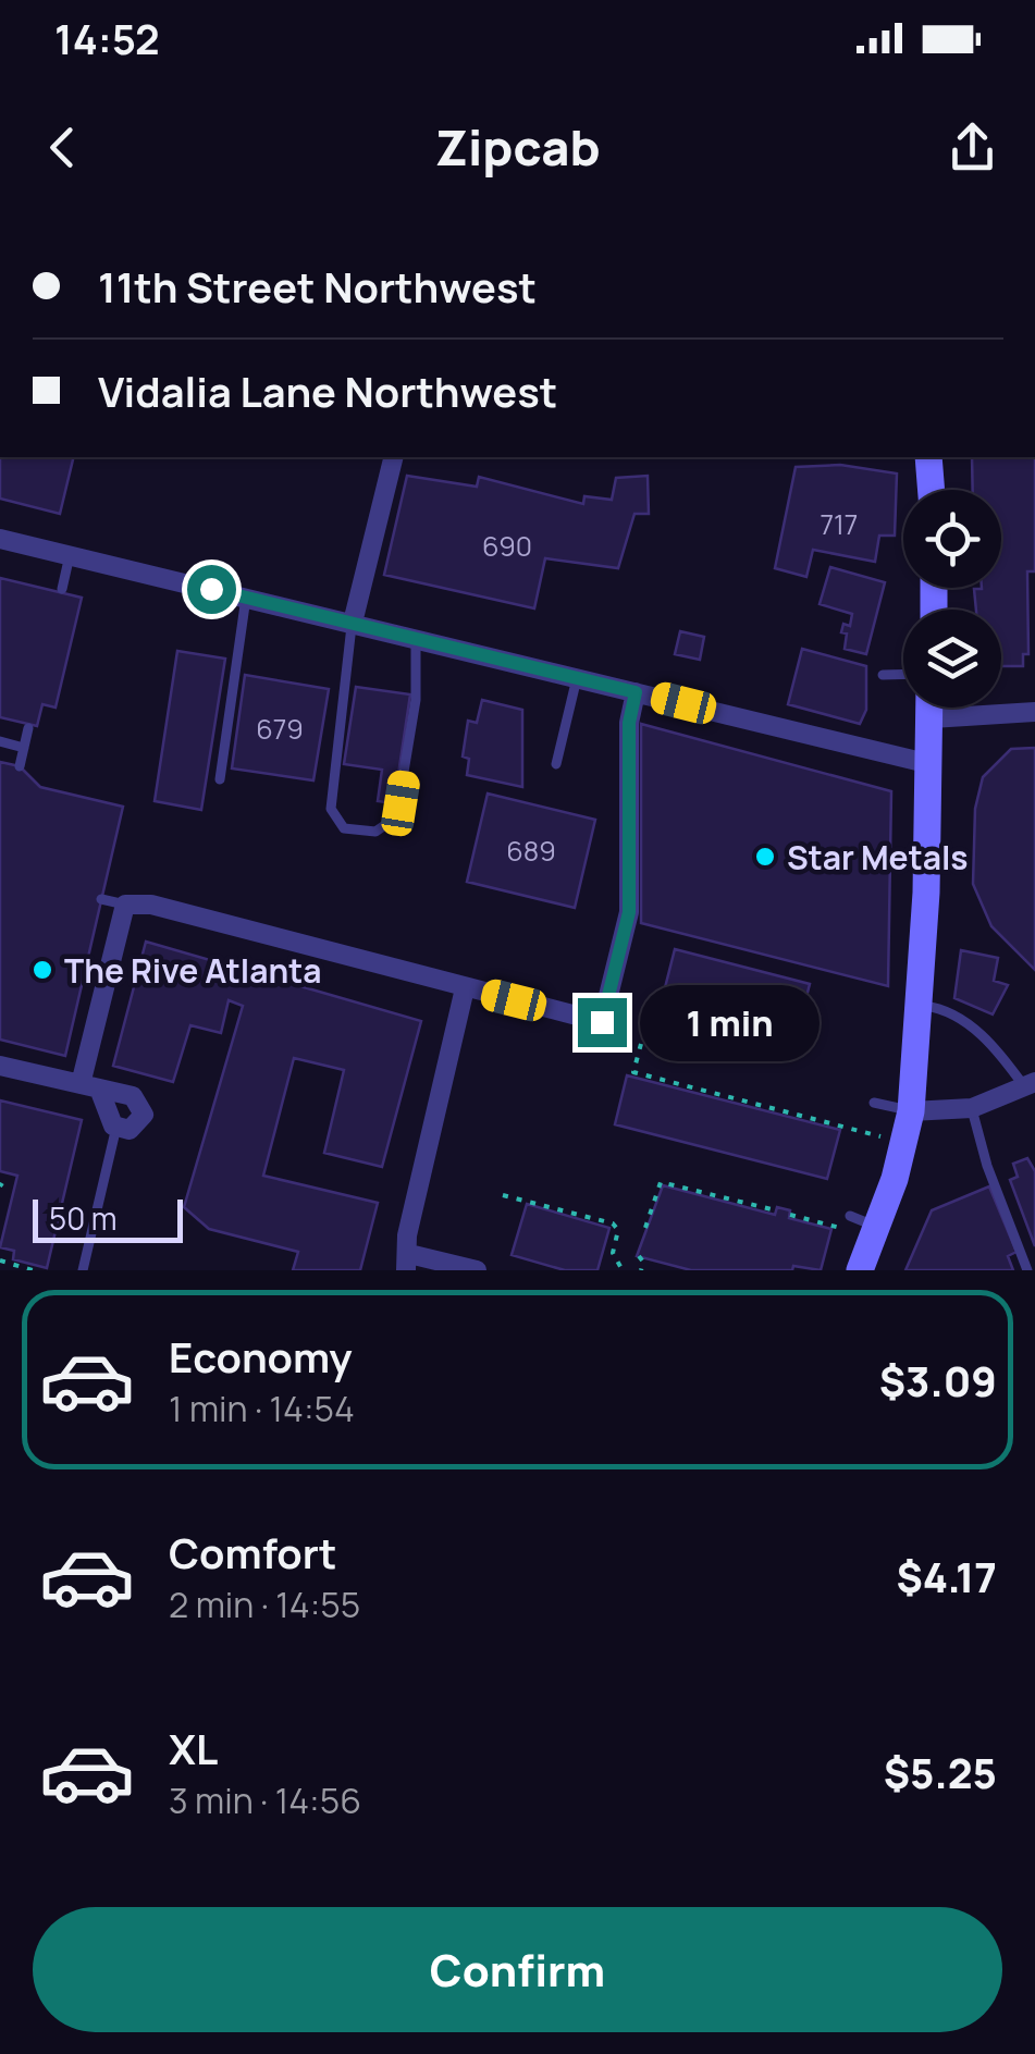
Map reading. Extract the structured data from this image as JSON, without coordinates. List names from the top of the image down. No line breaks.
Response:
{"places":["Star Metals","The Rive Atlanta"],"house_numbers":["717","690","679","689"],"scale_bar":"50 m","page":{"status":"14:52","header":"Zipcab","banner":["11th Street Northwest","Vidalia Lane Northwest"],"bubble":"1 min","scale":"50 m","list":[{"name":"Economy","note":"1 min · 14:54","value":"$3.09"},{"name":"Comfort","note":"2 min · 14:55","value":"$4.17"},{"name":"XL","note":"3 min · 14:56","value":"$5.25"}],"buttons":"Confirm"}}
